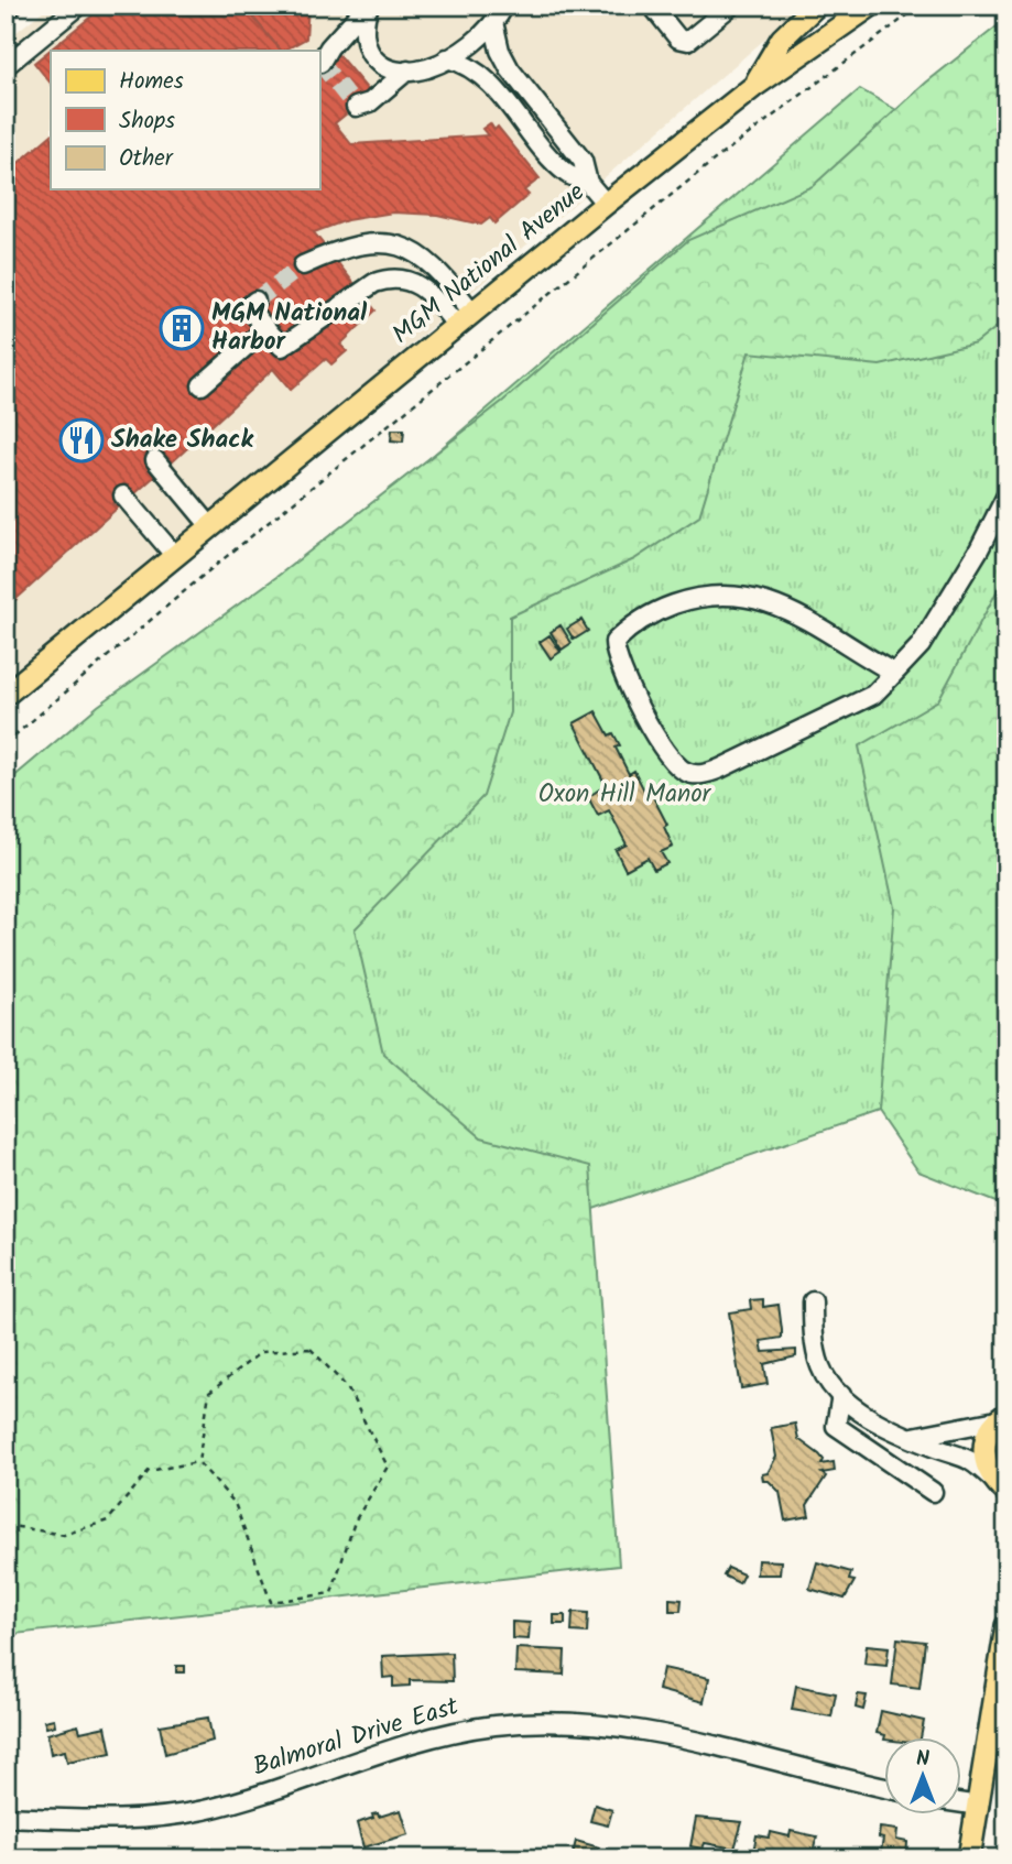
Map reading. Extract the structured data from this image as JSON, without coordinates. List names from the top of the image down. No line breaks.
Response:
{"streets":{"main road":["MGM National Avenue"],"street":["Balmoral Drive East"]},"parks":["Oxon Hill Manor"],"places":{"building":["MGM National Harbor"],"restaurant":["Shake Shack"]},"legend":["Homes","Shops","Other"],"north":"top"}
